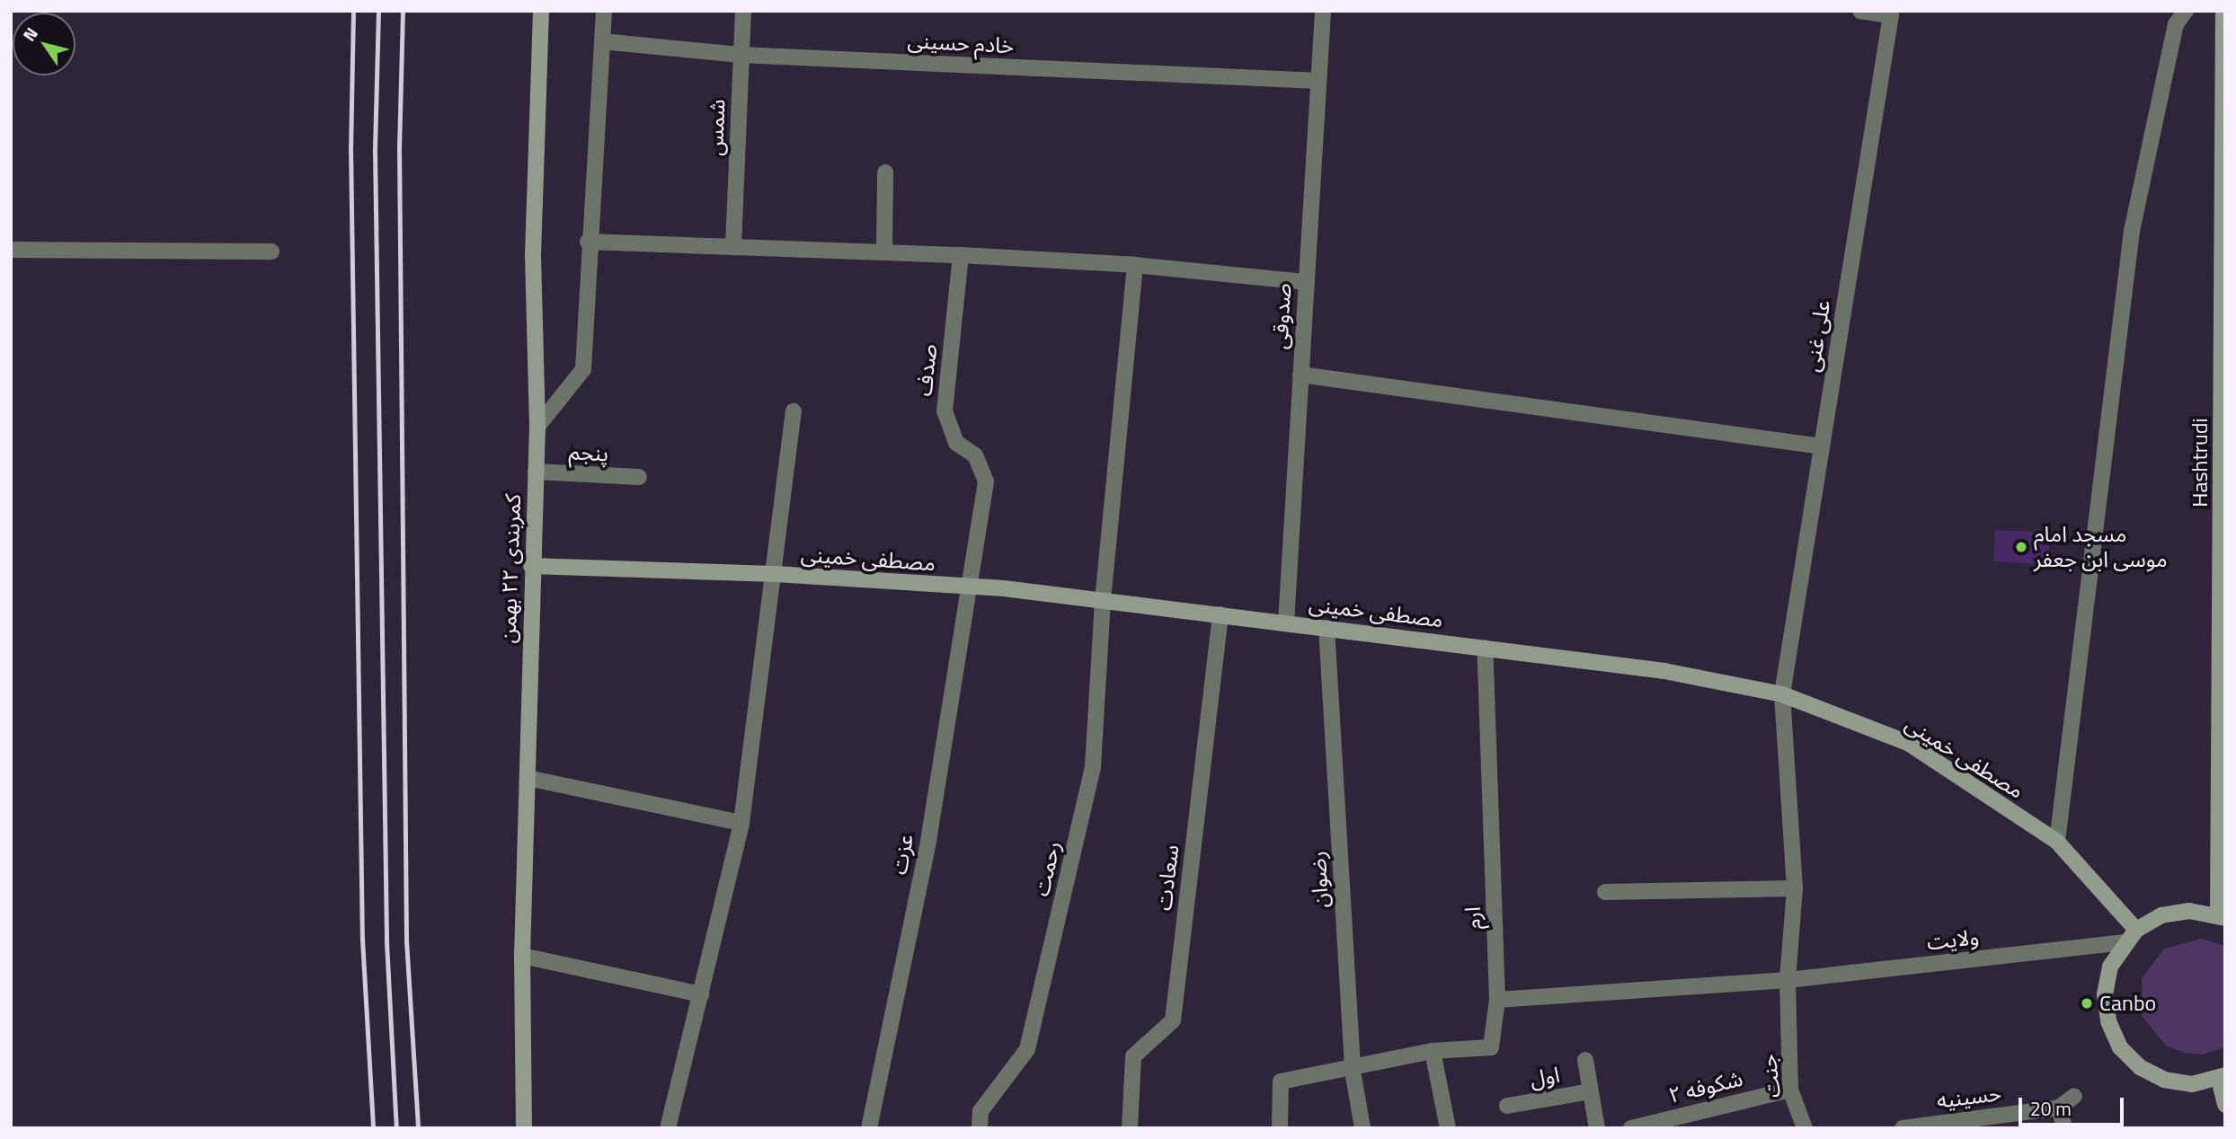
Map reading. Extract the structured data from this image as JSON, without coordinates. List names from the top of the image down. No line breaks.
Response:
{"streets":{"street":["خادم حسینی","شمس","صدوقی","علی غنی","صدف","پنجم","Hashtrudi","مصطفی خمینی","کمربندی ۲۲ بهمن","عزت","رحمت","سعادت","رضوان","ارم","ولایت","جنت","اول","شکوفه ۲","حسینیه"]},"crossings":[["خادم حسینی","شمس"],["خادم حسینی","صدوقی"],["صدوقی","مصطفی خمینی"],["علی غنی","مصطفی خمینی"],["علی غنی","جنت"],["صدف","مصطفی خمینی"],["صدف","عزت"],["پنجم","کمربندی ۲۲ بهمن"],["مصطفی خمینی","کمربندی ۲۲ بهمن"],["مصطفی خمینی","عزت"],["مصطفی خمینی","رحمت"],["مصطفی خمینی","سعادت"],["مصطفی خمینی","رضوان"],["مصطفی خمینی","ارم"],["ارم","ولایت"],["ولایت","جنت"],["جنت","شکوفه ۲"]],"places":["مسجد امام موسی ابن جعفر","Canbo"],"scale_bar":"20 m","north":"top left"}
